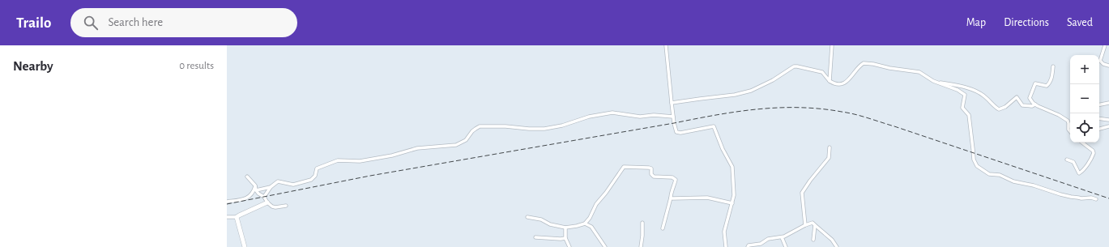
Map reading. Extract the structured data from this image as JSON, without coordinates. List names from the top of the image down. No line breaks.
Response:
{"page":{"header":"Trailo","search":"Search here","nav":["Map","Directions","Saved"],"heading":["Nearby","0 results"],"map_buttons":["+","−"]}}
